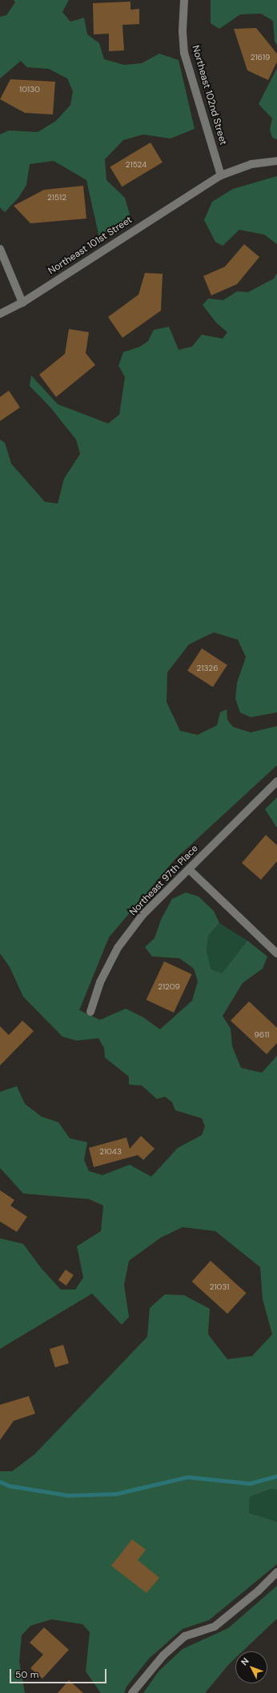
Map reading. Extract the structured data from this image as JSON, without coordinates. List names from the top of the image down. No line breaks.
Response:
{"streets":{"street":["Northeast 102nd Street","Northeast 101st Street","Northeast 97th Place"]},"crossings":[["Northeast 102nd Street","Northeast 101st Street"]],"house_numbers":["21619","10130","21524","21512","21326","21209","9611","21043","21031"],"scale_bar":"50 m","north":"top left"}
